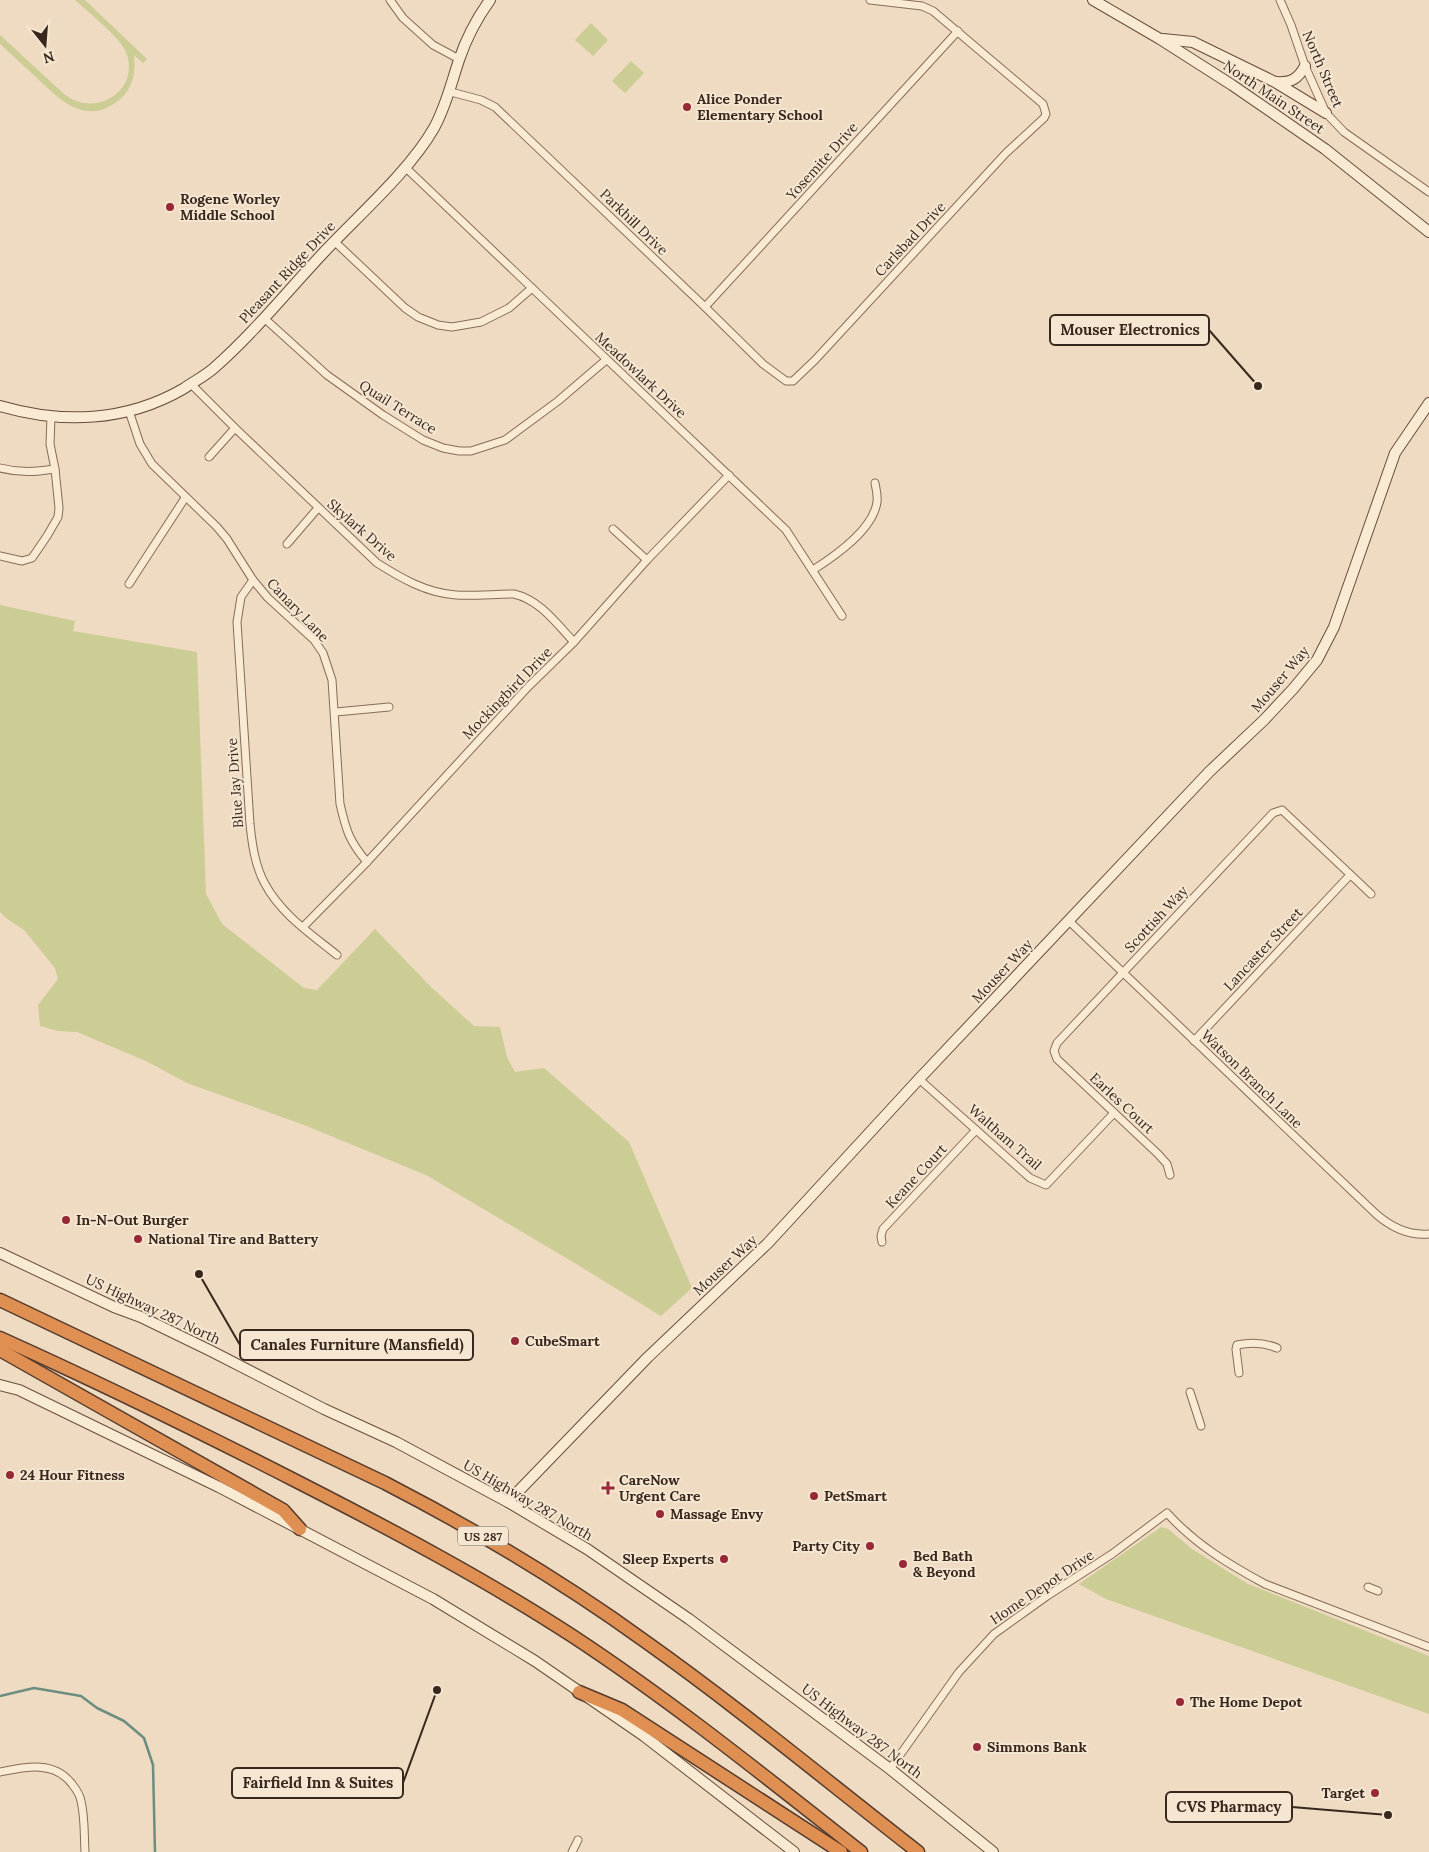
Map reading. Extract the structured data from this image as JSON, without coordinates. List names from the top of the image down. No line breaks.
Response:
{"streets":{"highway":["US 287"],"main road":["North Main Street","Pleasant Ridge Drive","Mouser Way","US Highway 287 North"],"street":["North Street","Yosemite Drive","Parkhill Drive","Carlsbad Drive","Meadowlark Drive","Quail Terrace","Skylark Drive","Canary Lane","Mockingbird Drive","Blue Jay Drive","Scottish Way","Lancaster Street","Watson Branch Lane","Earles Court","Waltham Trail","Keane Court","Home Depot Drive"]},"crossings":[["Yosemite Drive","Parkhill Drive"],["Yosemite Drive","Carlsbad Drive"],["Parkhill Drive","Carlsbad Drive"],["Parkhill Drive","Pleasant Ridge Drive"],["Pleasant Ridge Drive","Meadowlark Drive"],["Pleasant Ridge Drive","Quail Terrace"],["Pleasant Ridge Drive","Skylark Drive"],["Pleasant Ridge Drive","Canary Lane"],["Meadowlark Drive","Quail Terrace"],["Meadowlark Drive","Mockingbird Drive"],["Skylark Drive","Mockingbird Drive"],["Canary Lane","Mockingbird Drive"],["Canary Lane","Blue Jay Drive"],["Mouser Way","Watson Branch Lane"],["Mouser Way","Waltham Trail"],["Mouser Way","US Highway 287 North"],["Mockingbird Drive","Blue Jay Drive"],["Scottish Way","Lancaster Street"],["Scottish Way","Watson Branch Lane"],["Scottish Way","Earles Court"],["Lancaster Street","Watson Branch Lane"],["Earles Court","Waltham Trail"],["Waltham Trail","Keane Court"],["US Highway 287 North","Home Depot Drive"]],"places":{"other":["Alice Ponder Elementary School","Rogene Worley Middle School","Mouser Electronics","In-N-Out Burger","National Tire and Battery","Canales Furniture (Mansfield)","CubeSmart","24 Hour Fitness","PetSmart","Massage Envy","Party City","Sleep Experts","Bed Bath & Beyond","Fairfield Inn & Suites","The Home Depot","Simmons Bank","Target","CVS Pharmacy"],"health":["CareNow Urgent Care"]},"north":"bottom"}
